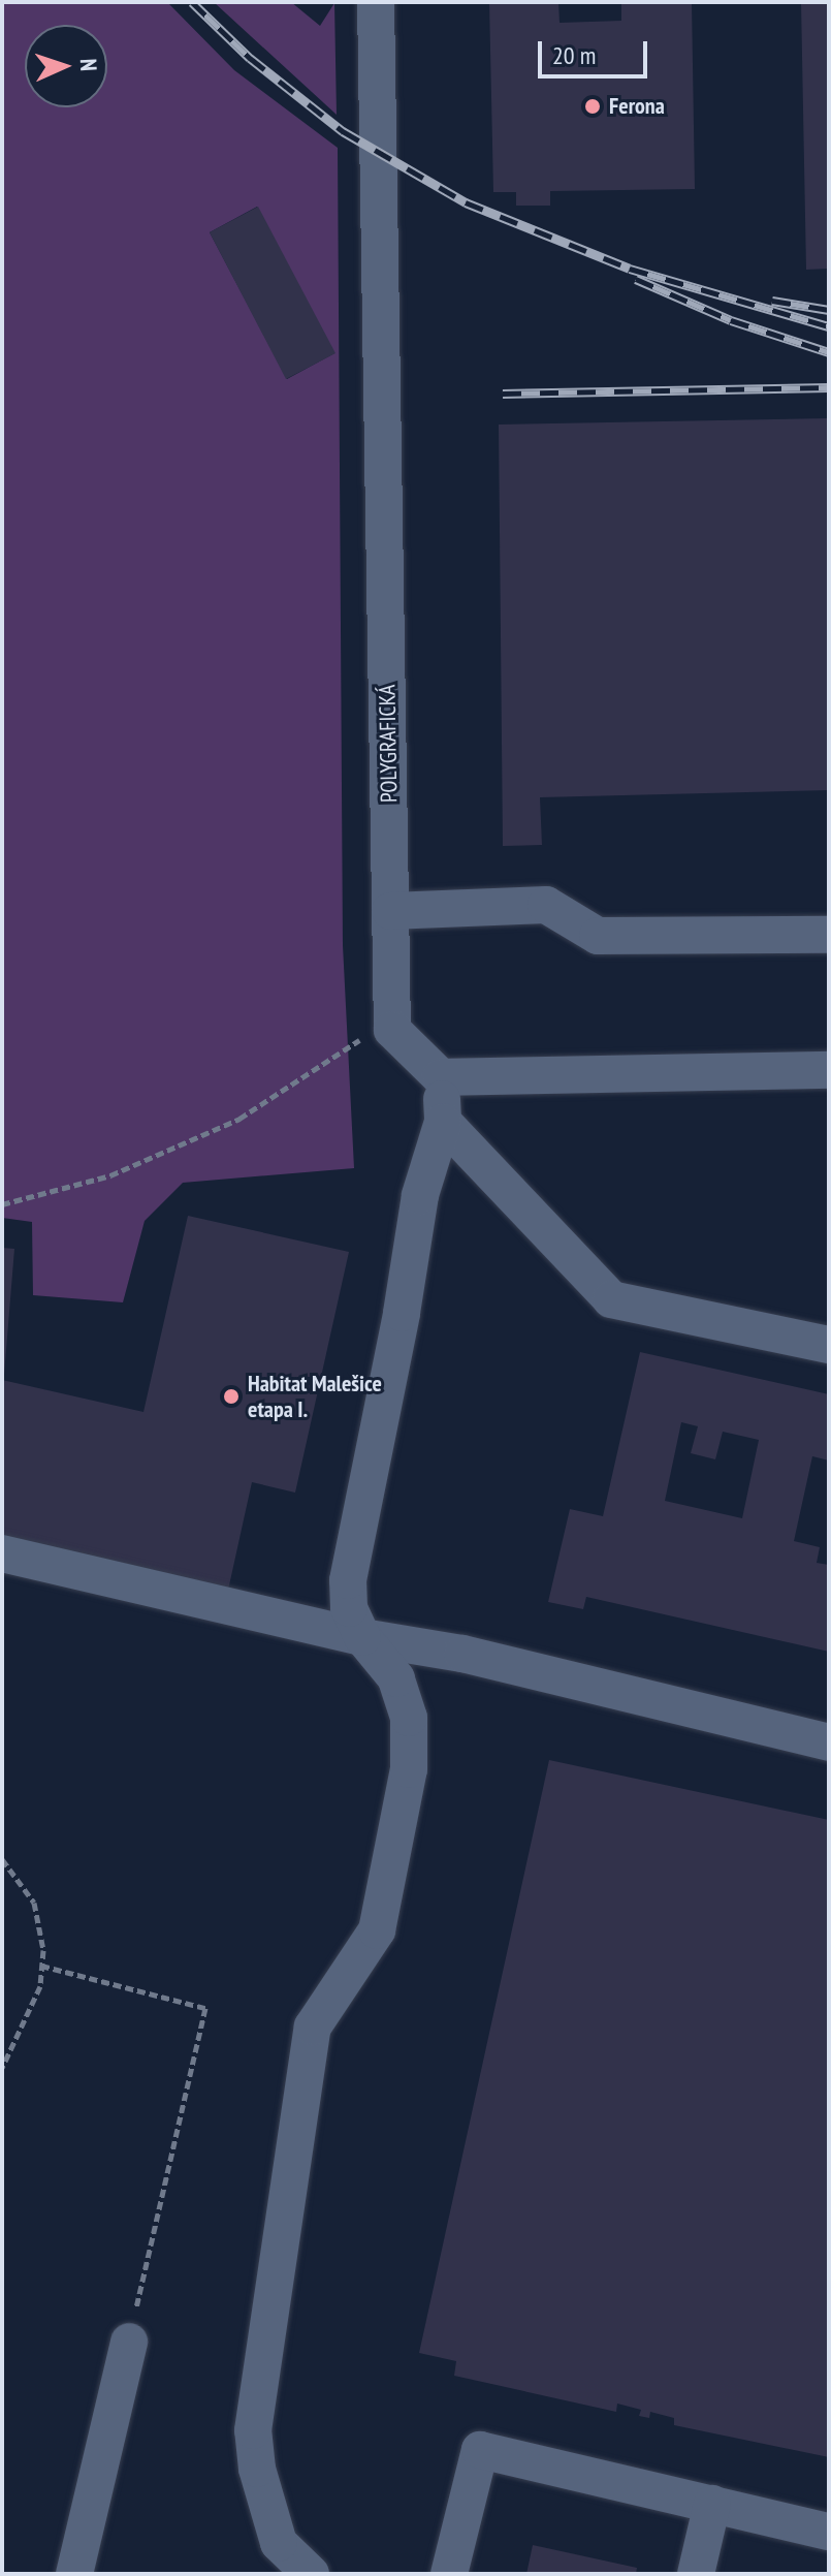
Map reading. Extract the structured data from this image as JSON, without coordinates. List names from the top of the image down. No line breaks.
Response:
{"streets":{"street":["POLYGRAFICKÁ"]},"places":["Ferona","Habitat Malešice etapa I."],"scale_bar":"20 m","north":"right"}
